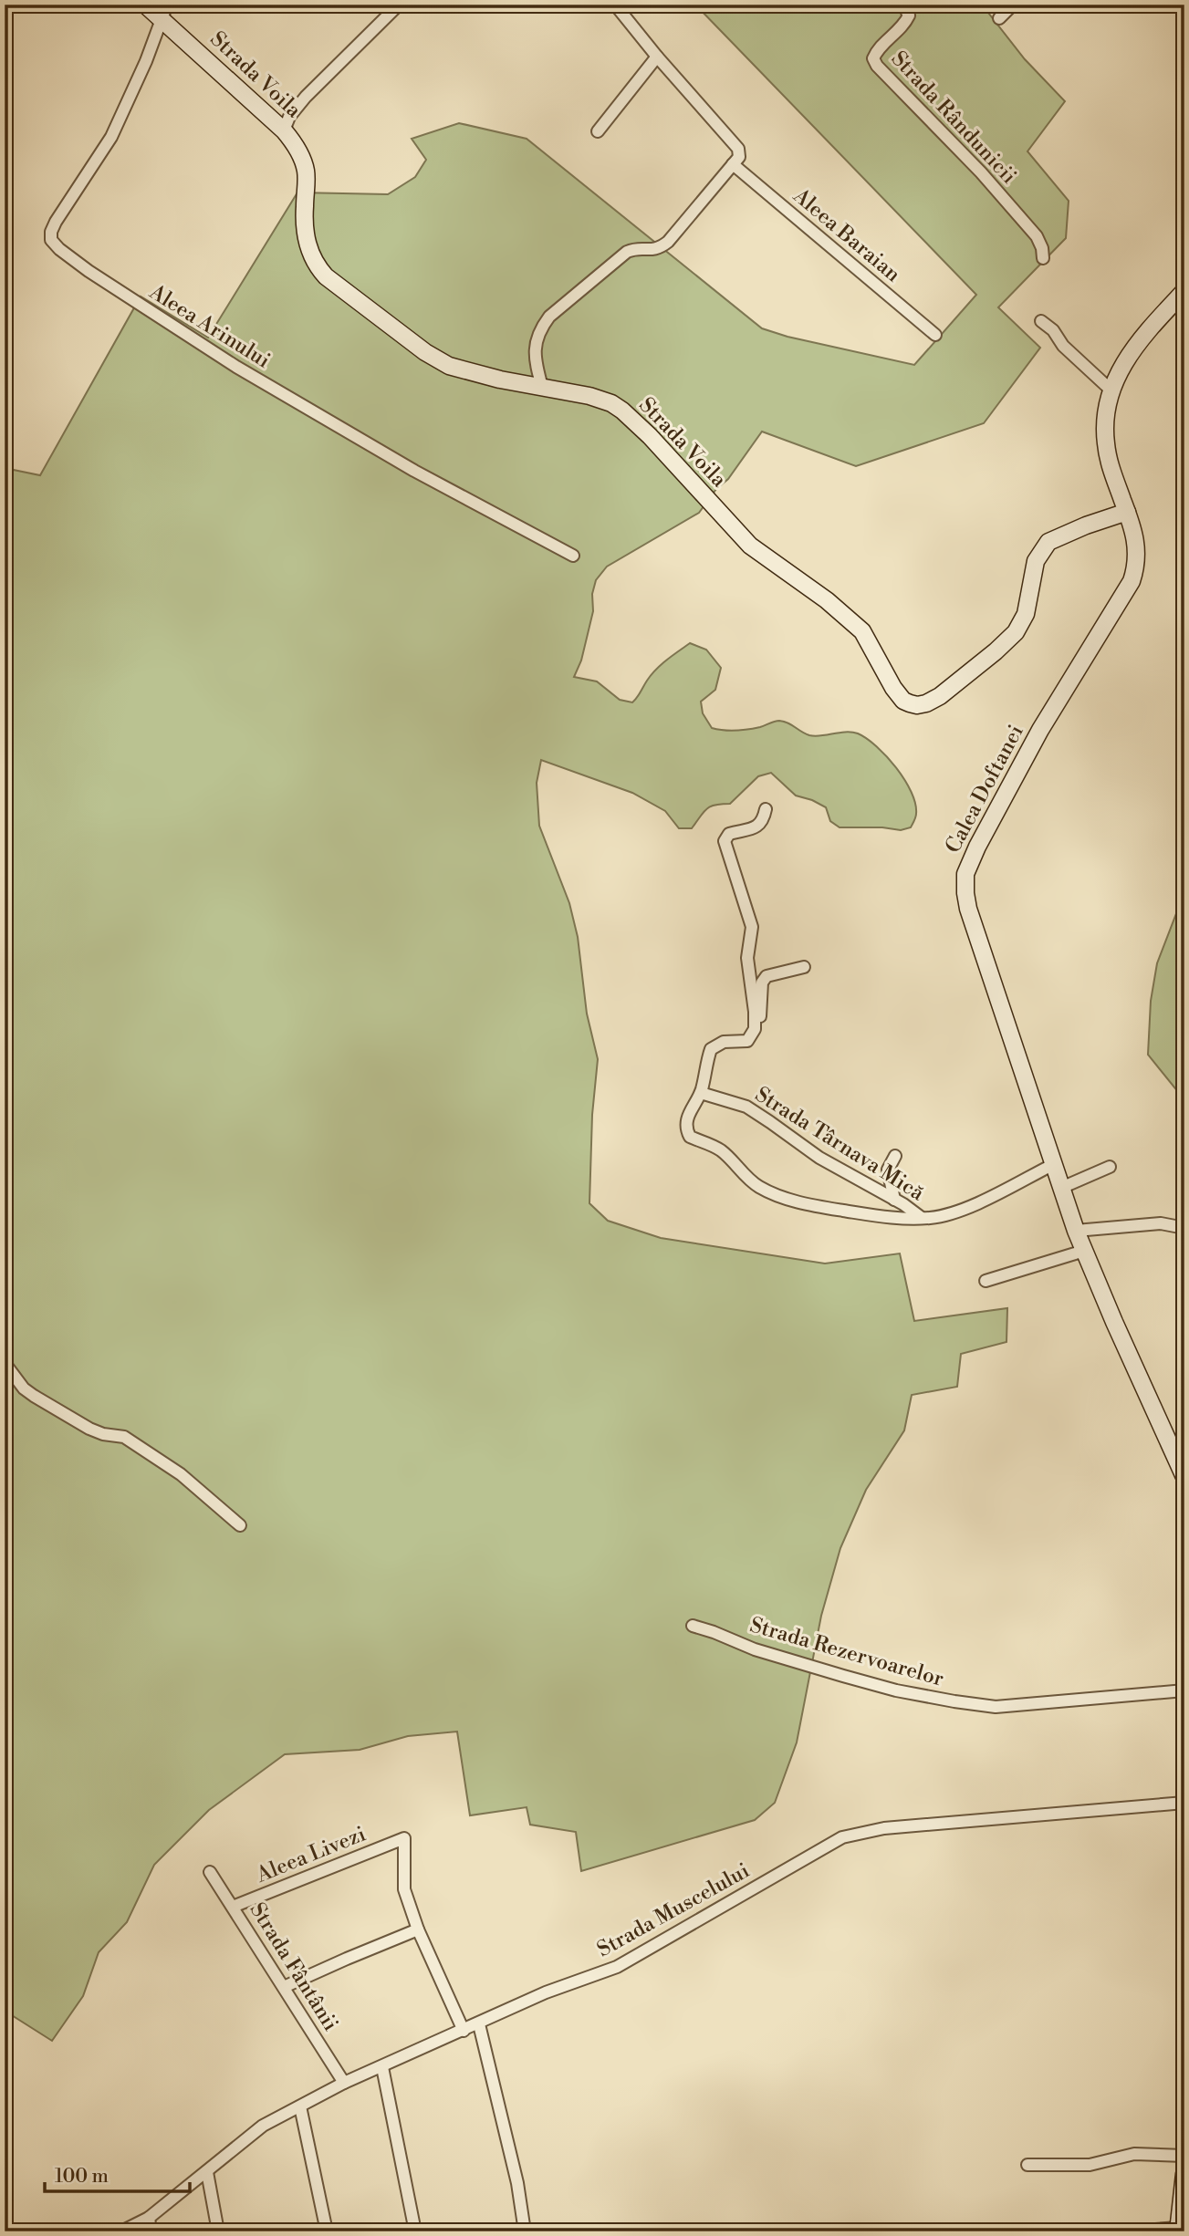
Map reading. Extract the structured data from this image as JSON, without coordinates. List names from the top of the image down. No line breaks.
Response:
{"streets":{"main road":["Strada Voila","Calea Doftanei"],"street":["Strada Rândunicii","Aleea Baraian","Aleea Arinului","Strada Târnava Mică","Strada Rezervoarelor","Aleea Livezi","Strada Muscelului","Strada Fântânii"]},"crossings":[["Strada Voila","Aleea Arinului"],["Strada Voila","Calea Doftanei"],["Aleea Livezi","Strada Fântânii"],["Strada Muscelului","Strada Fântânii"]],"scale_bar":"100 m"}
